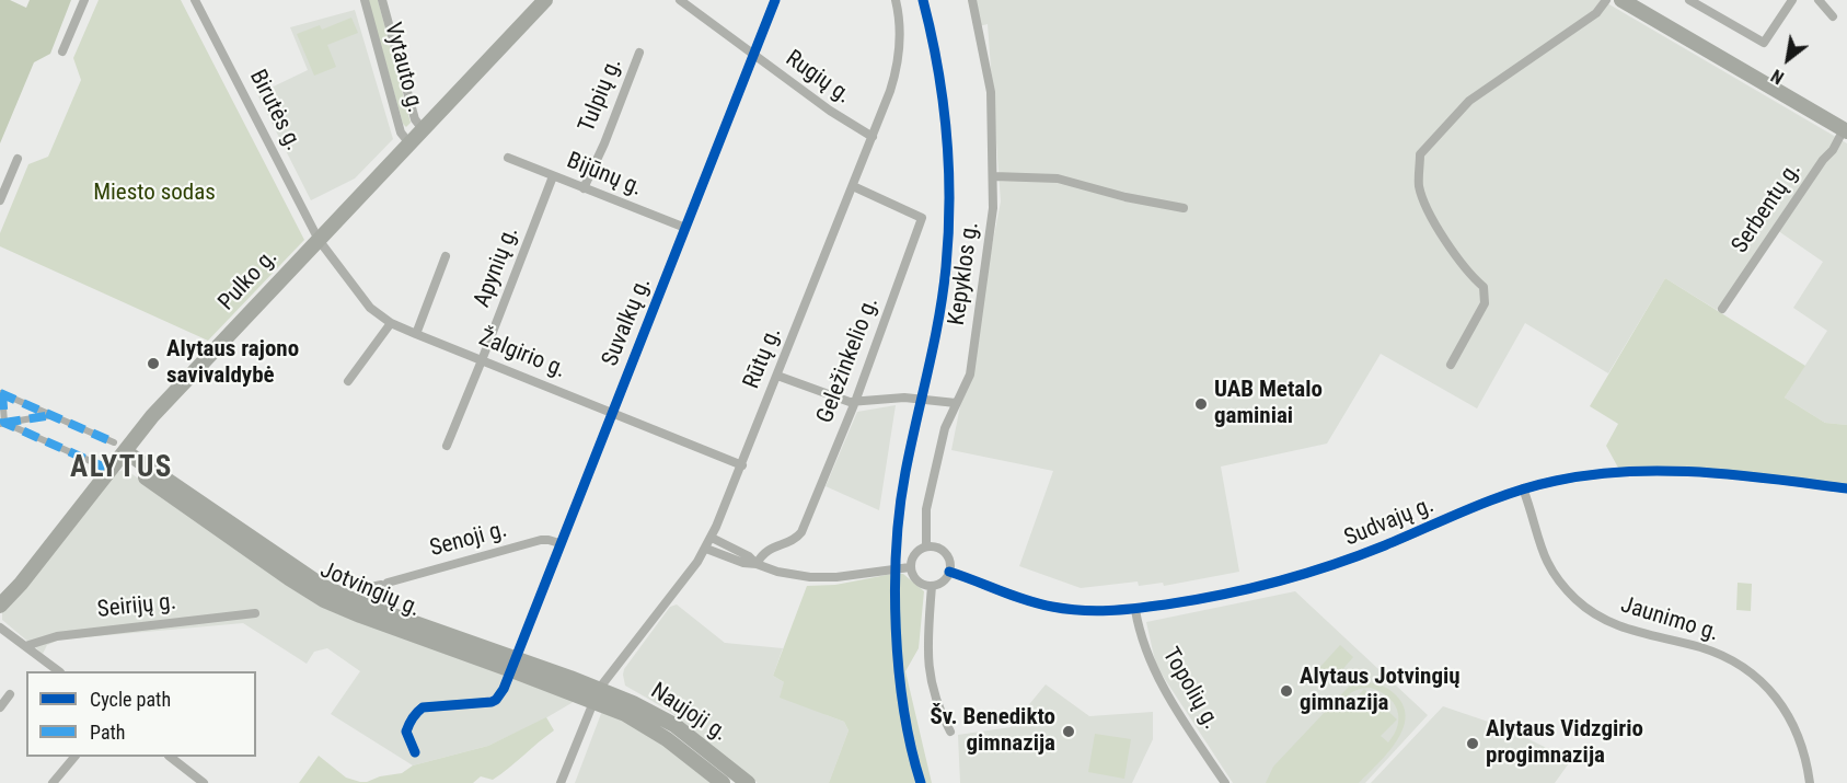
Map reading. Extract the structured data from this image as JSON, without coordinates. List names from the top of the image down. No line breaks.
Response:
{"streets":{"main road":["Pulko g.","Jotvingių g.","Naujoji g."],"street":["Vytauto g.","Rugių g.","Tulpių g.","Birutės g.","Bijūnų g.","Serbentų g.","Apynių g.","Kepyklos g.","Suvalkų g.","Žalgirio g.","Rūtų g.","Geležinkelio g.","Sudvajų g.","Senoji g.","Seirijų g.","Jaunimo g.","Topolių g."]},"crossings":[["Vytauto g.","Pulko g."],["Rugių g.","Suvalkų g."],["Rugių g.","Rūtų g."],["Tulpių g.","Bijūnų g."],["Birutės g.","Pulko g."],["Birutės g.","Žalgirio g."],["Bijūnų g.","Apynių g."],["Bijūnų g.","Suvalkų g."],["Apynių g.","Žalgirio g."],["Kepyklos g.","Sudvajų g."],["Pulko g.","Žalgirio g."],["Pulko g.","Jotvingių g."],["Suvalkų g.","Žalgirio g."],["Suvalkų g.","Senoji g."],["Suvalkų g.","Jotvingių g."],["Žalgirio g.","Rūtų g."],["Rūtų g.","Geležinkelio g."],["Rūtų g.","Jotvingių g."],["Rūtų g.","Naujoji g."],["Sudvajų g.","Jaunimo g."],["Sudvajų g.","Topolių g."],["Jotvingių g.","Naujoji g."]],"districts":["ALYTUS"],"parks":["Miesto sodas"],"places":["Alytaus rajono savivaldybė","UAB Metalo gaminiai","Alytaus Jotvingių gimnazija","Šv. Benedikto gimnazija","Alytaus Vidzgirio progimnazija"],"legend":["Cycle path","Path"],"north":"bottom left"}
